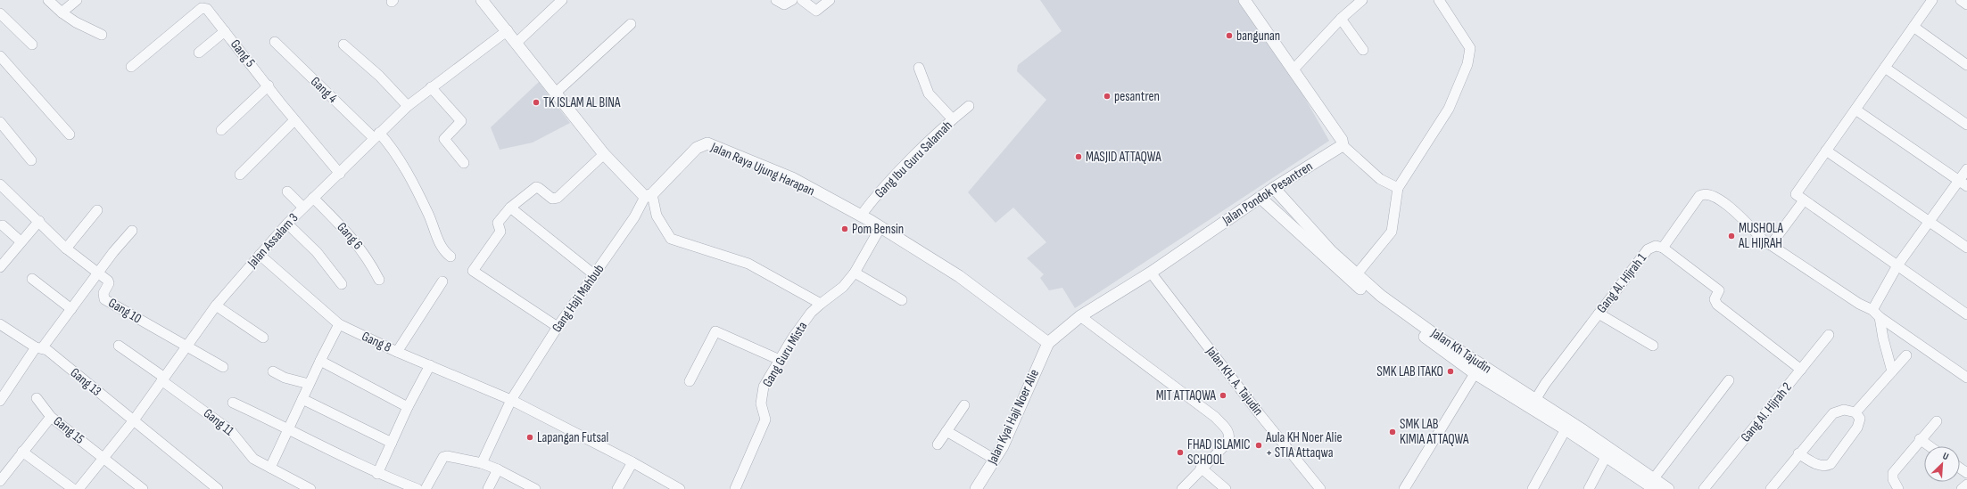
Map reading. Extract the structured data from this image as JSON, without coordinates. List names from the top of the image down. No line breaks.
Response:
{"streets":{"street":["Gang 5","Gang 4","Gang Ibu Guru Salamah","Jalan Raya Ujung Harapan","Jalan Pondok Pesantren","Gang 6","Jalan Assalam 3","Gang Al. Hijrah 1","Gang Haji Mahbub","Gang 10","Gang 8","Jalan Kh Tajudin","Gang Guru Mista","Jalan KH. A. Tajudin","Gang 13","Gang Al. Hijrah 2","Jalan Kyai Haji Noer Alie","Gang 11","Gang 15"]},"crossings":[["Gang 5","Jalan Assalam 3"],["Gang 4","Jalan Assalam 3"],["Gang Ibu Guru Salamah","Jalan Raya Ujung Harapan"],["Jalan Raya Ujung Harapan","Jalan Pondok Pesantren"],["Jalan Raya Ujung Harapan","Gang Haji Mahbub"],["Jalan Raya Ujung Harapan","Gang Guru Mista"],["Jalan Raya Ujung Harapan","Jalan Kyai Haji Noer Alie"],["Jalan Pondok Pesantren","Jalan Kh Tajudin"],["Jalan Pondok Pesantren","Jalan KH. A. Tajudin"],["Jalan Pondok Pesantren","Jalan Kyai Haji Noer Alie"],["Gang 6","Jalan Assalam 3"],["Jalan Assalam 3","Gang 10"],["Jalan Assalam 3","Gang 8"],["Jalan Assalam 3","Gang 13"],["Jalan Assalam 3","Gang 11"],["Jalan Assalam 3","Gang 15"],["Gang Al. Hijrah 1","Jalan Kh Tajudin"],["Gang Al. Hijrah 1","Gang Al. Hijrah 2"],["Gang Haji Mahbub","Gang 8"]],"places":["bangunan","pesantren","TK ISLAM AL BINA","MASJID ATTAQWA","Pom Bensin","MUSHOLA AL HIJRAH","SMK LAB ITAKO","MIT ATTAQWA","SMK LAB KIMIA ATTAQWA","Lapangan Futsal","Aula KH Noer Alie + STIA Attaqwa","FHAD ISLAMIC SCHOOL"],"north":"top right"}
